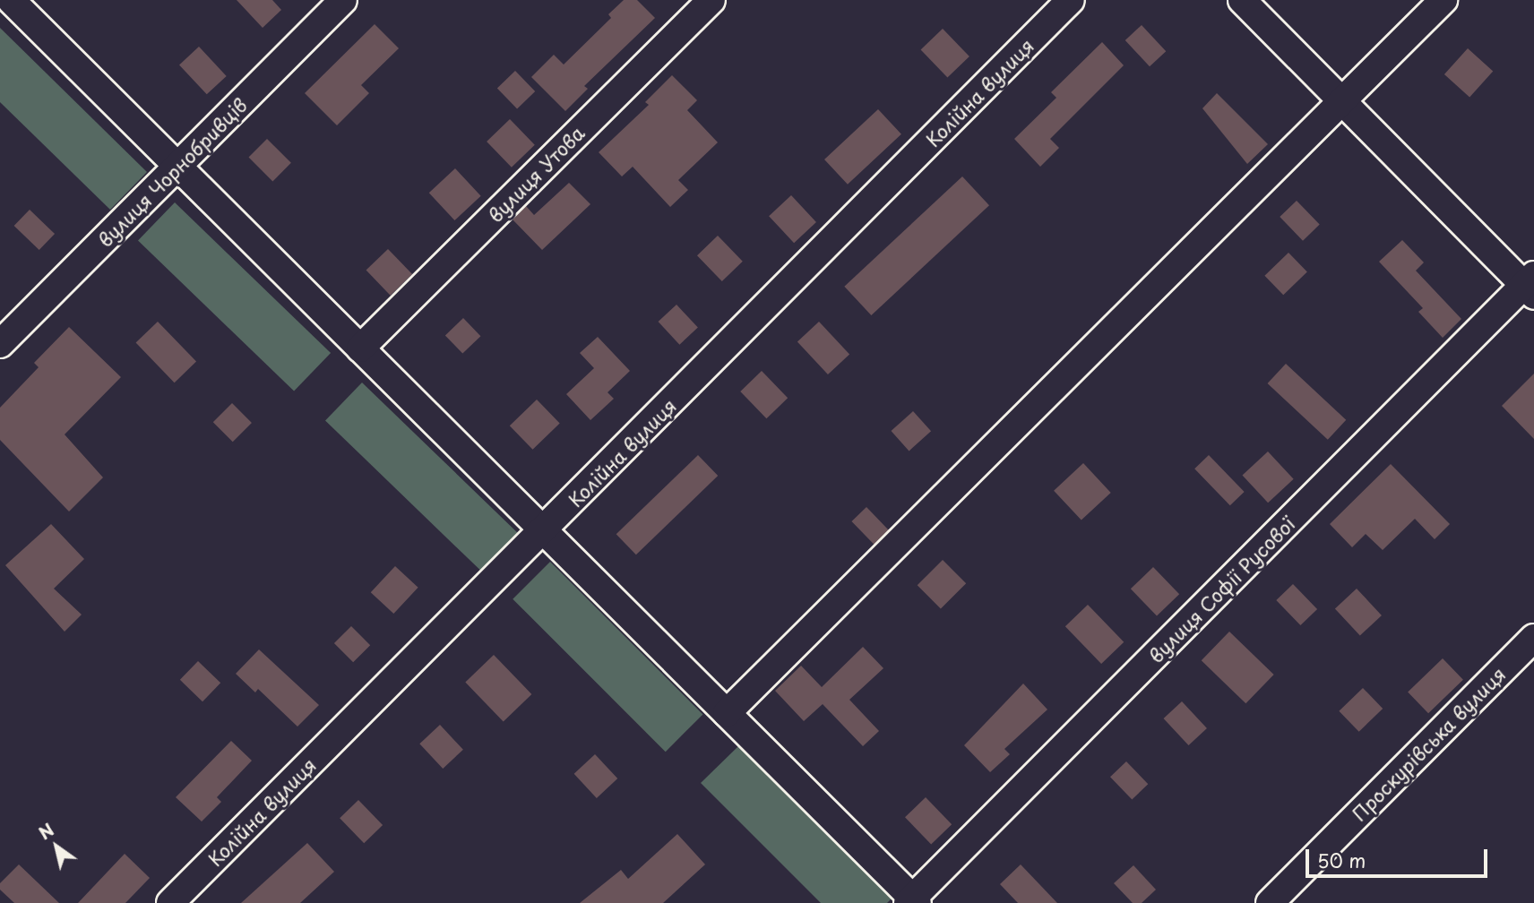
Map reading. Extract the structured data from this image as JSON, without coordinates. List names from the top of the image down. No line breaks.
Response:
{"streets":{"street":["Колійна вулиця","вулиця Чорнобривців","вулиця Утова","вулиця Софії Русової","Проскурівська вулиця"]},"scale_bar":"50 m","north":"top left"}
